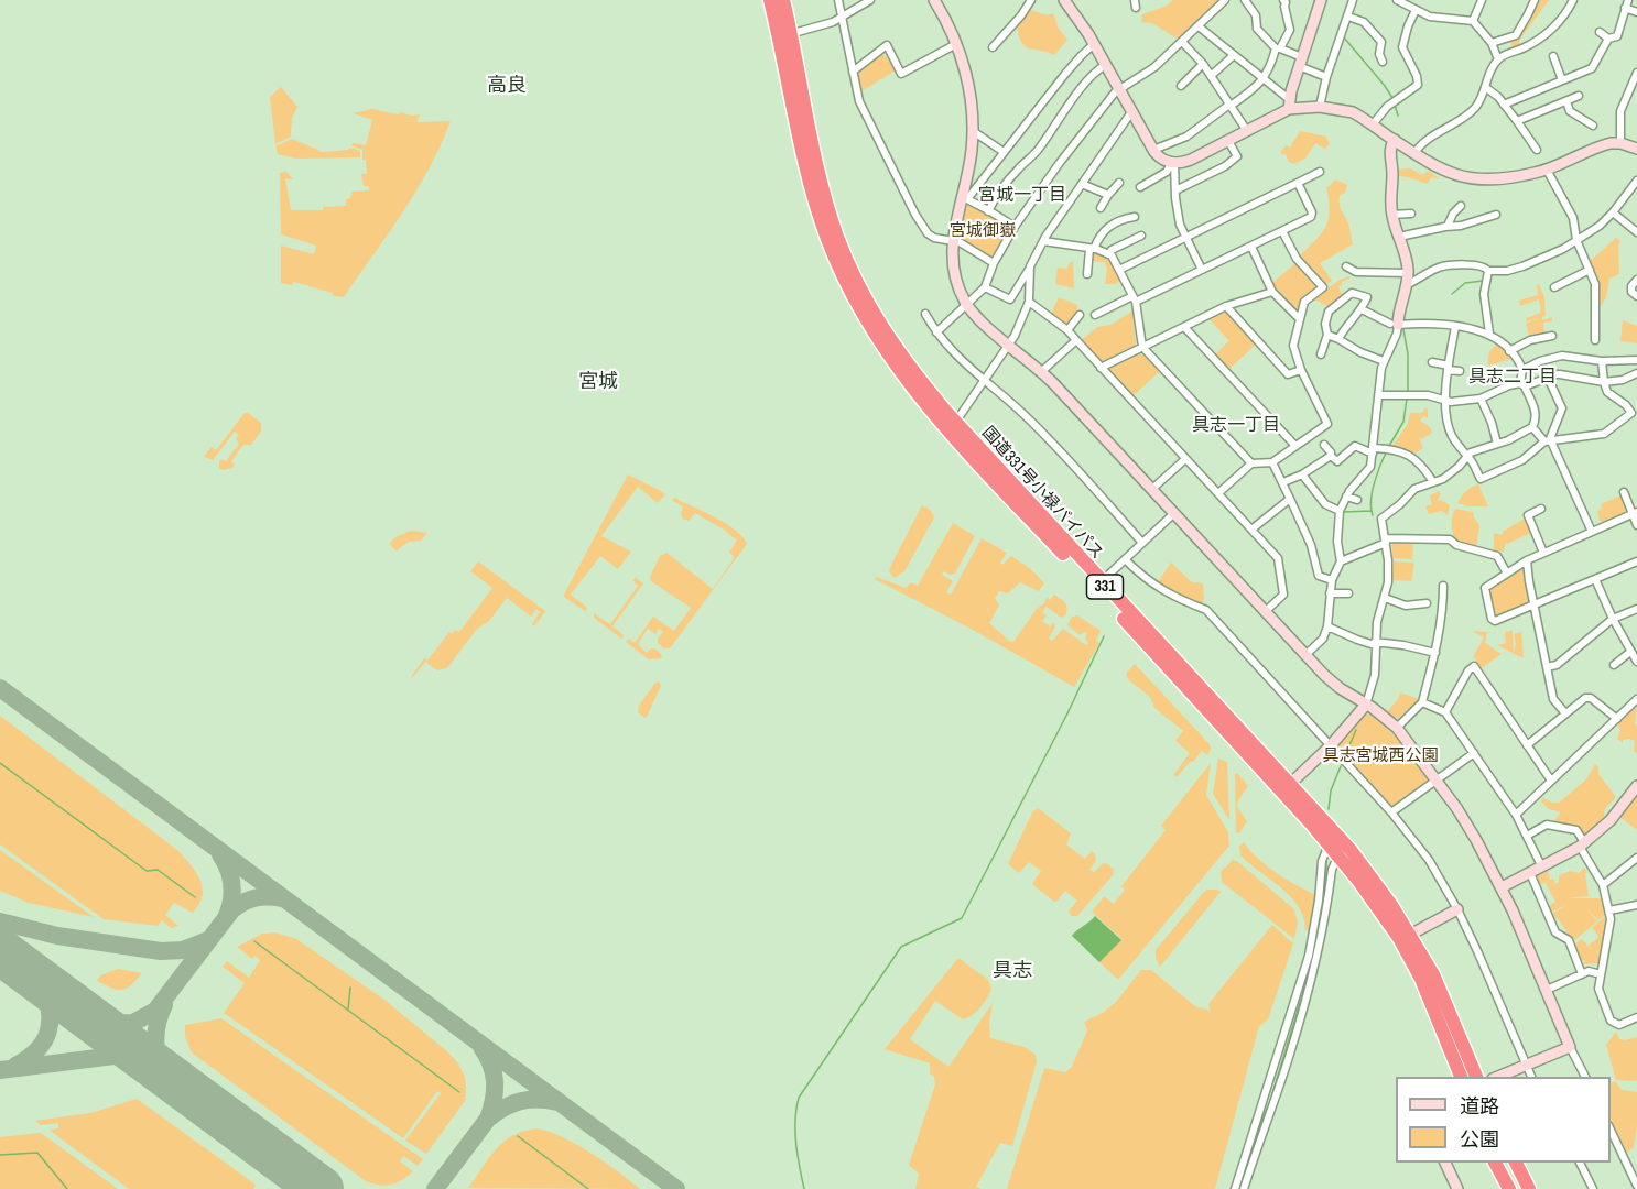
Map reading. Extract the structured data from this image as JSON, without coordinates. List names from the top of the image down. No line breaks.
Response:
{"streets":{"highway":["国道331号小禄バイパス","331"]},"districts":["高良","宮城一丁目","具志二丁目","宮城","具志一丁目","具志"],"parks":["宮城御嶽","具志宮城西公園"],"legend":["道路","公園"]}
